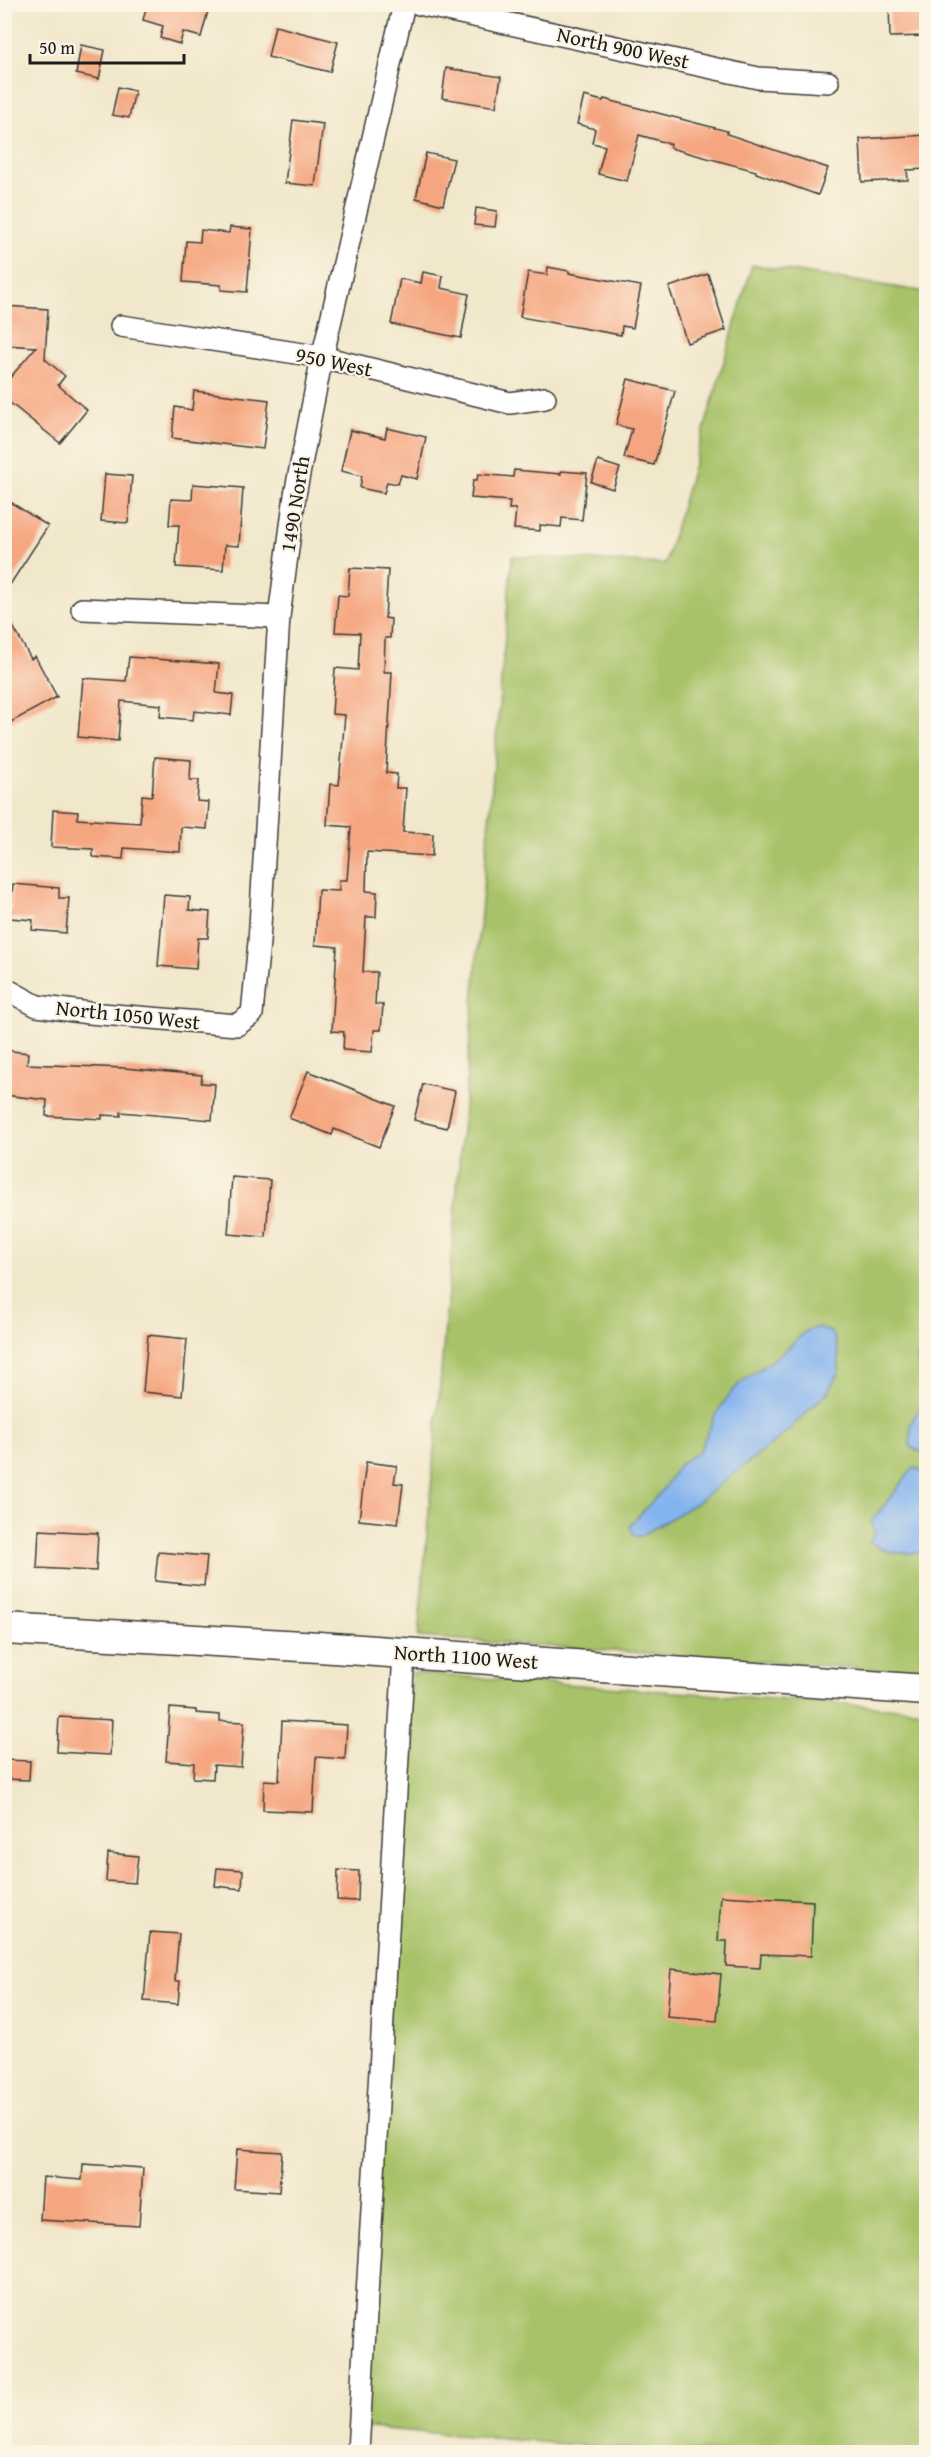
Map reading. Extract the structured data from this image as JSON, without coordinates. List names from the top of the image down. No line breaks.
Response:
{"streets":{"street":["North 900 West","950 West","1490 North","North 1050 West","North 1100 West"]},"crossings":[["950 West","1490 North"],["1490 North","North 1050 West"]],"scale_bar":"50 m"}
